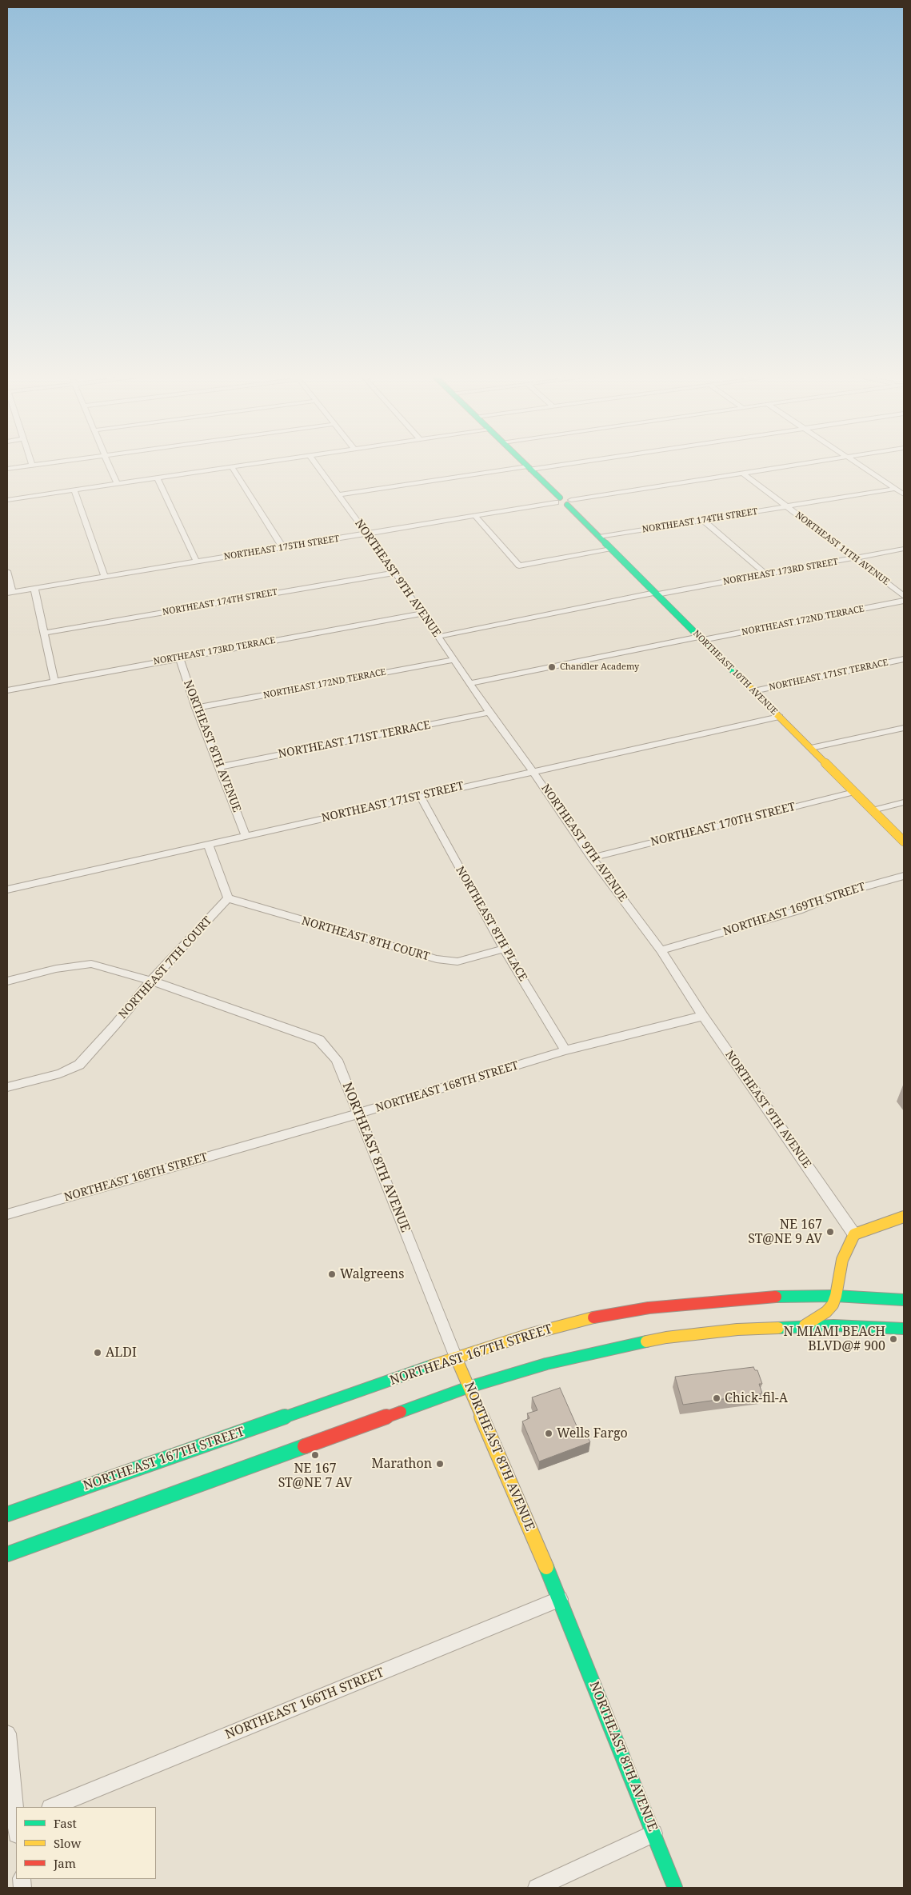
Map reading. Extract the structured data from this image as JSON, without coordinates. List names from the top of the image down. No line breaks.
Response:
{"streets":{"street":["NORTHEAST 174TH STREET","NORTHEAST 175TH STREET","NORTHEAST 11TH AVENUE","NORTHEAST 173RD STREET","NORTHEAST 9TH AVENUE","NORTHEAST 172ND TERRACE","NORTHEAST 173RD TERRACE","NORTHEAST 10TH AVENUE","NORTHEAST 171ST TERRACE","NORTHEAST 8TH AVENUE","NORTHEAST 171ST STREET","NORTHEAST 170TH STREET","NORTHEAST 169TH STREET","NORTHEAST 8TH PLACE","NORTHEAST 8TH COURT","NORTHEAST 7TH COURT","NORTHEAST 168TH STREET","NORTHEAST 167TH STREET","NORTHEAST 166TH STREET"]},"crossings":[["NORTHEAST 174TH STREET","NORTHEAST 11TH AVENUE"],["NORTHEAST 174TH STREET","NORTHEAST 9TH AVENUE"],["NORTHEAST 174TH STREET","NORTHEAST 10TH AVENUE"],["NORTHEAST 175TH STREET","NORTHEAST 11TH AVENUE"],["NORTHEAST 175TH STREET","NORTHEAST 9TH AVENUE"],["NORTHEAST 175TH STREET","NORTHEAST 10TH AVENUE"],["NORTHEAST 11TH AVENUE","NORTHEAST 173RD STREET"],["NORTHEAST 173RD STREET","NORTHEAST 9TH AVENUE"],["NORTHEAST 173RD STREET","NORTHEAST 10TH AVENUE"],["NORTHEAST 9TH AVENUE","NORTHEAST 172ND TERRACE"],["NORTHEAST 9TH AVENUE","NORTHEAST 173RD TERRACE"],["NORTHEAST 9TH AVENUE","NORTHEAST 171ST TERRACE"],["NORTHEAST 9TH AVENUE","NORTHEAST 171ST STREET"],["NORTHEAST 9TH AVENUE","NORTHEAST 170TH STREET"],["NORTHEAST 9TH AVENUE","NORTHEAST 169TH STREET"],["NORTHEAST 9TH AVENUE","NORTHEAST 168TH STREET"],["NORTHEAST 172ND TERRACE","NORTHEAST 10TH AVENUE"],["NORTHEAST 172ND TERRACE","NORTHEAST 8TH AVENUE"],["NORTHEAST 173RD TERRACE","NORTHEAST 8TH AVENUE"],["NORTHEAST 10TH AVENUE","NORTHEAST 171ST TERRACE"],["NORTHEAST 10TH AVENUE","NORTHEAST 171ST STREET"],["NORTHEAST 10TH AVENUE","NORTHEAST 170TH STREET"],["NORTHEAST 171ST TERRACE","NORTHEAST 8TH AVENUE"],["NORTHEAST 8TH AVENUE","NORTHEAST 171ST STREET"],["NORTHEAST 8TH AVENUE","NORTHEAST 7TH COURT"],["NORTHEAST 8TH AVENUE","NORTHEAST 168TH STREET"],["NORTHEAST 8TH AVENUE","NORTHEAST 167TH STREET"],["NORTHEAST 8TH AVENUE","NORTHEAST 166TH STREET"],["NORTHEAST 171ST STREET","NORTHEAST 8TH PLACE"],["NORTHEAST 8TH PLACE","NORTHEAST 8TH COURT"],["NORTHEAST 8TH PLACE","NORTHEAST 168TH STREET"],["NORTHEAST 8TH COURT","NORTHEAST 7TH COURT"]],"places":["Chandler Academy","NE 167 ST@NE 9 AV","Walgreens","N MIAMI BEACH BLVD@# 900","ALDI","Chick-fil-A","Wells Fargo","NE 167 ST@NE 7 AV","Marathon"],"legend":["Fast","Slow","Jam"]}
